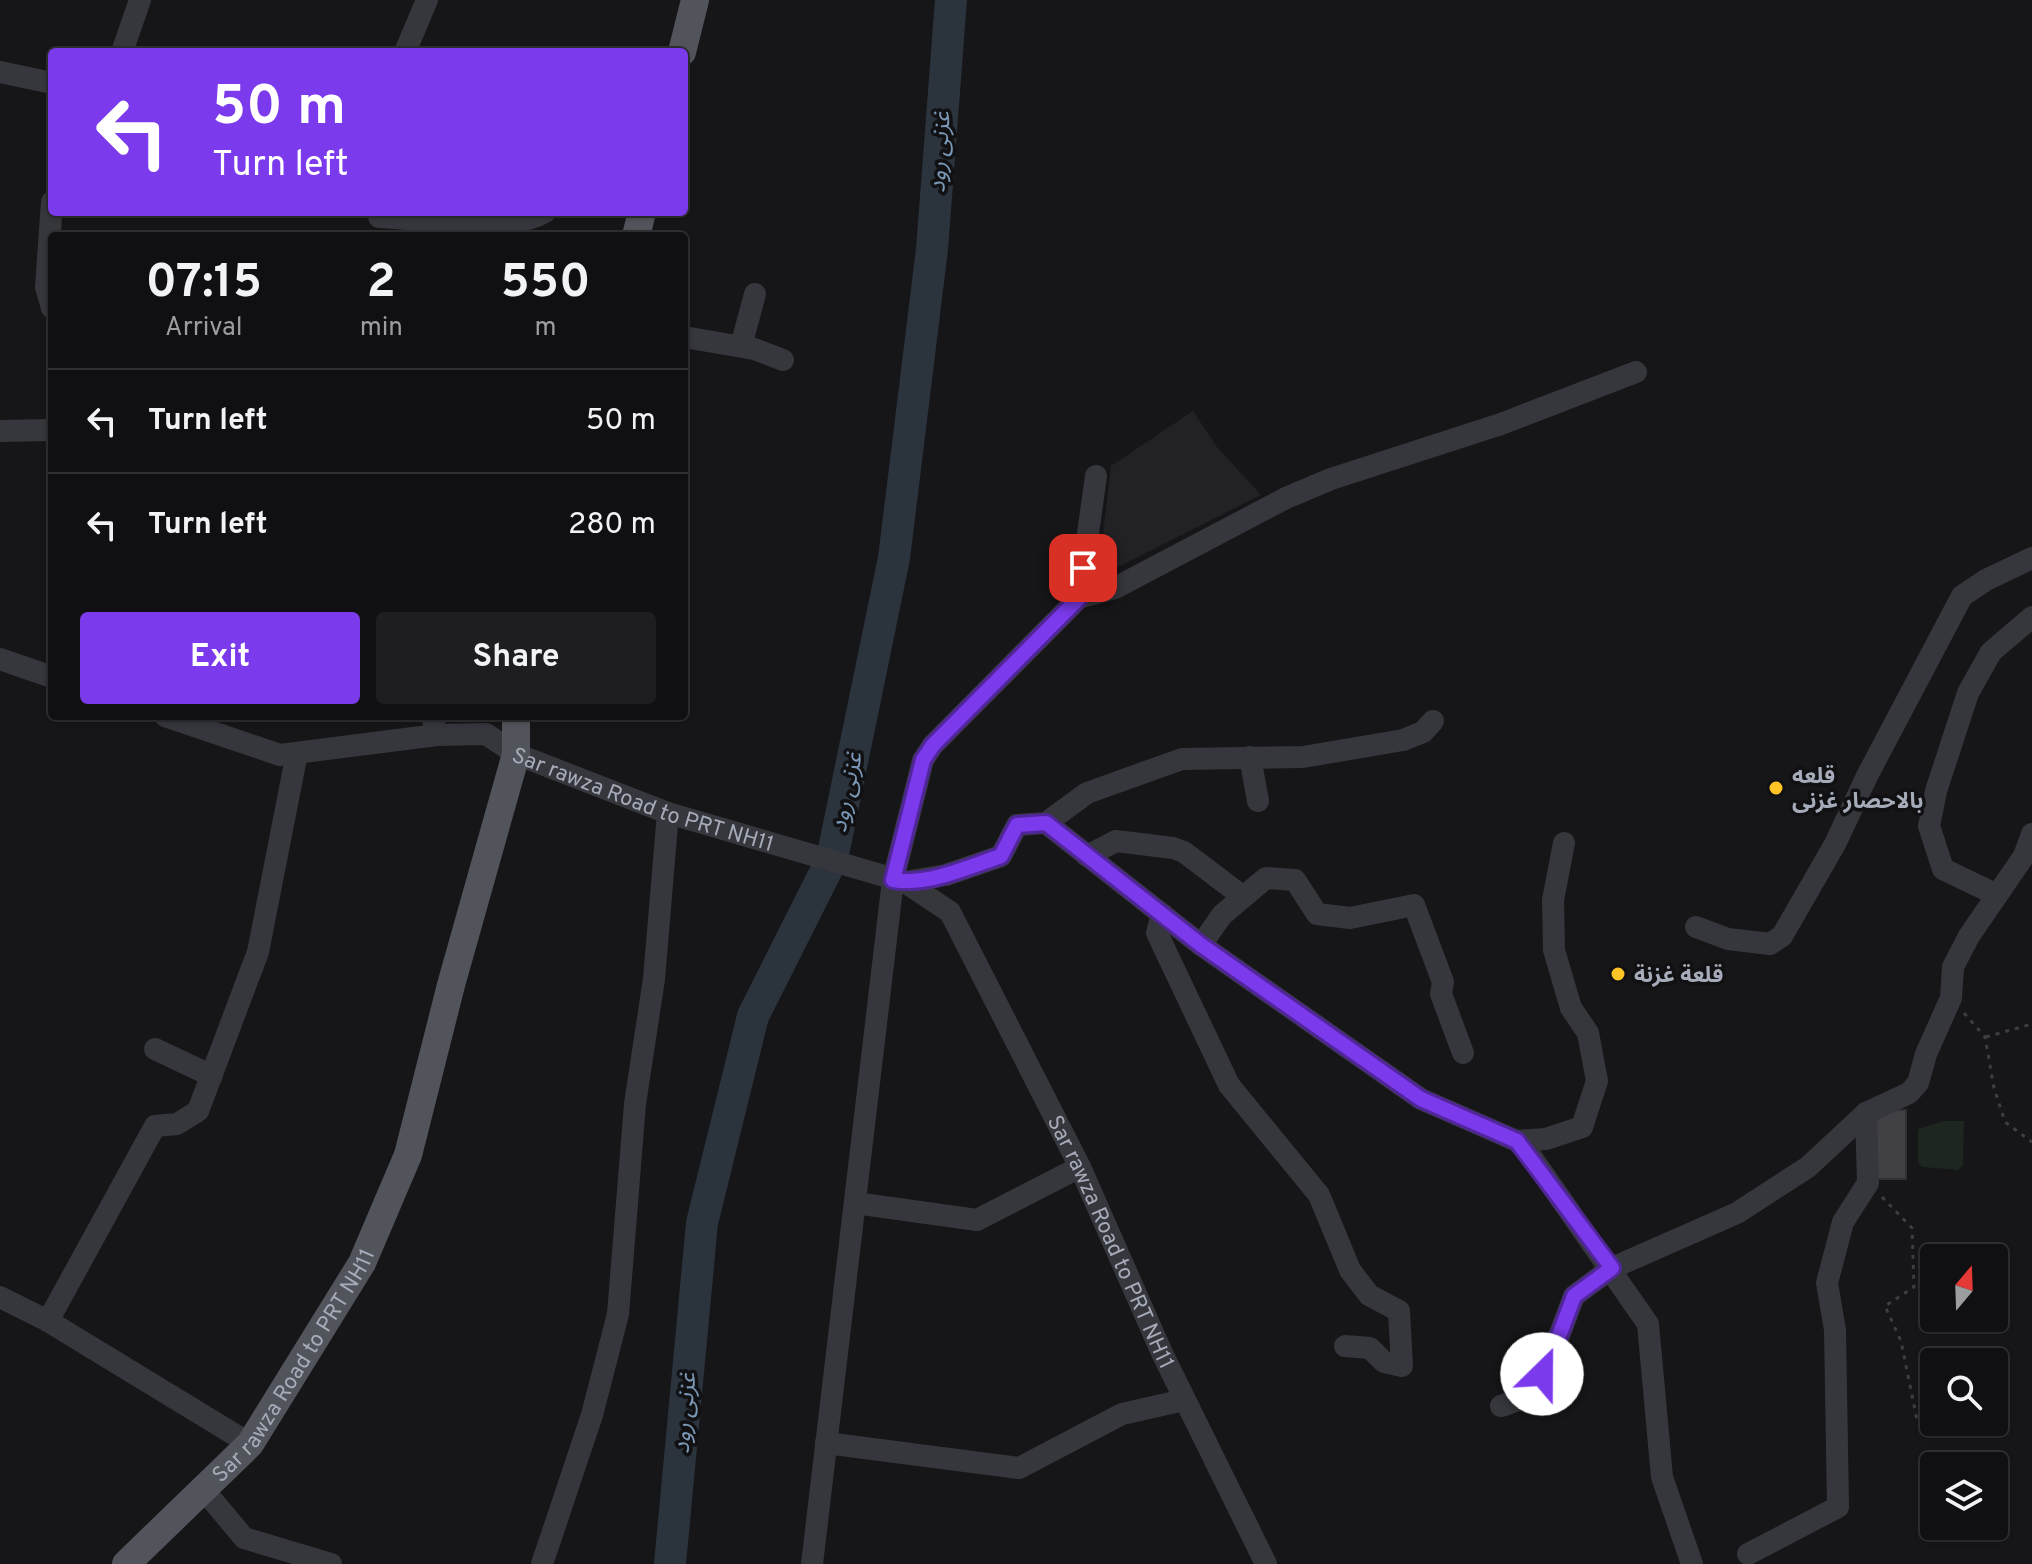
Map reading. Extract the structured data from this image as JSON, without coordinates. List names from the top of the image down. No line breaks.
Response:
{"streets":{"main road":["Sar rawza Road to PRT NH11"]},"water":["غزنی رود"],"places":["قلعه بالاحصار غزنی","قلعة غزنة"],"north":"top","page":{"turn":["50 m","Turn left"],"eta":["07:15","Arrival","2","min","550","m"],"list":[{"name":"Turn left","value":"50 m"},{"name":"Turn left","value":"280 m"}],"buttons":["Exit","Share"]}}
